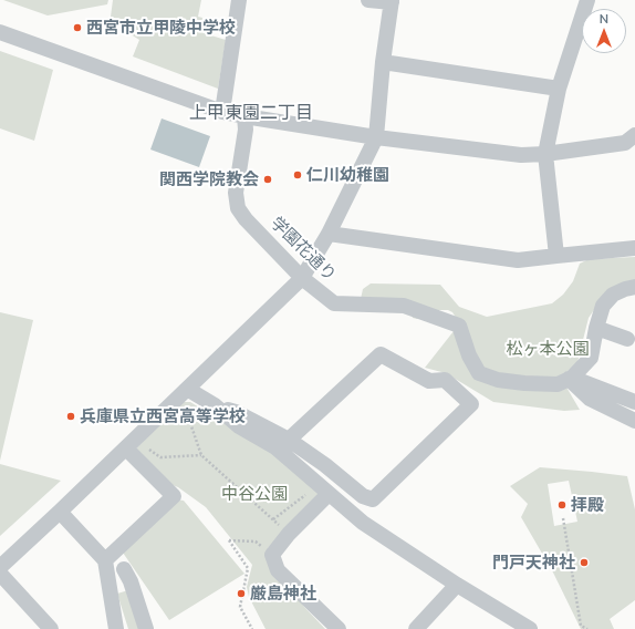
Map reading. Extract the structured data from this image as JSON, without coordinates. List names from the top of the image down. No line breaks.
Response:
{"streets":{"street":["学園花通り"]},"districts":["上甲東園二丁目"],"parks":["松ヶ本公園","中谷公園"],"places":["西宮市立甲陵中学校","仁川幼稚園","関西学院教会","兵庫県立西宮高等学校","拝殿","門戸天神社","厳島神社"],"north":"top"}
